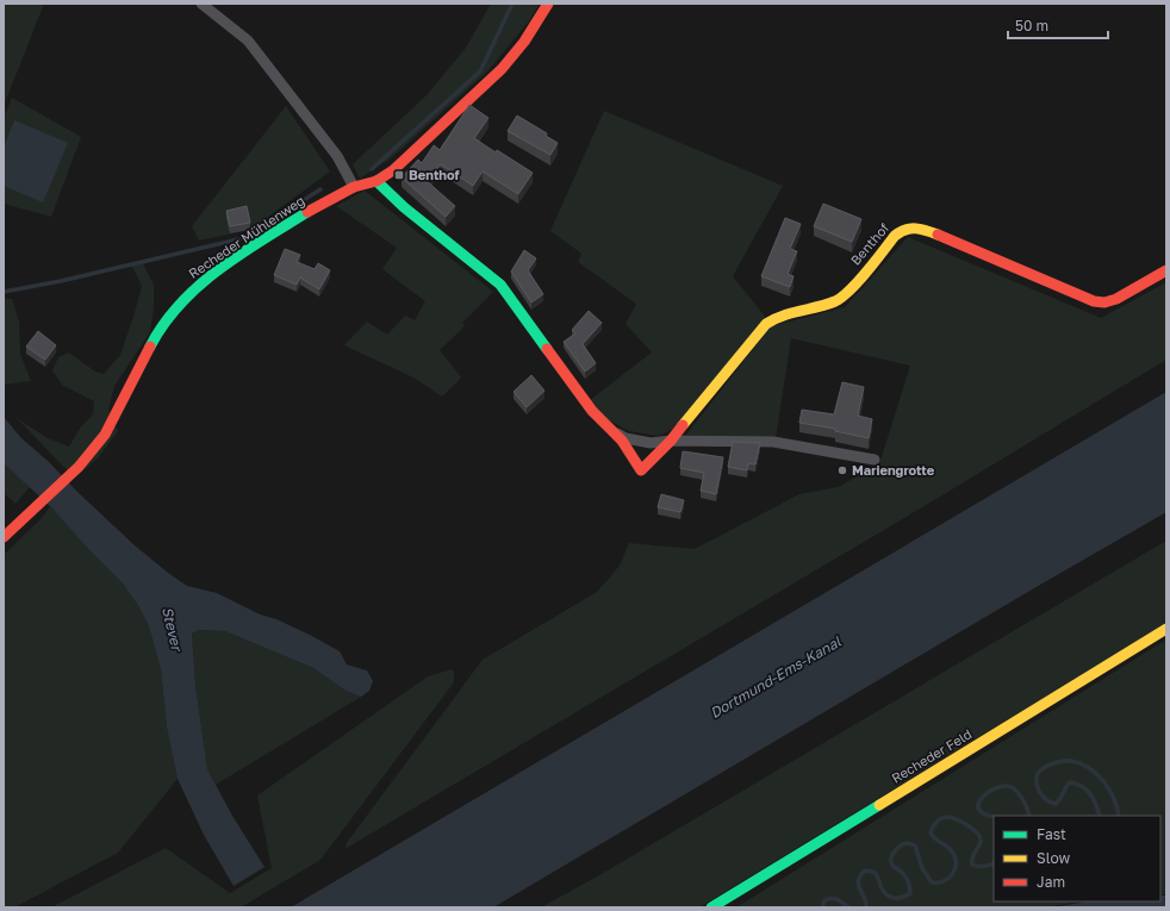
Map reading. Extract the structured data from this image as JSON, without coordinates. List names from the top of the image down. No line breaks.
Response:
{"streets":{"street":["Recheder Mühlenweg","Benthof","Recheder Feld"]},"crossings":[["Recheder Mühlenweg","Benthof"]],"water":["Stever","Dortmund-Ems-Kanal"],"places":{"transit":["Benthof"],"other":["Mariengrotte"]},"legend":["Fast","Slow","Jam"],"scale_bar":"50 m"}
